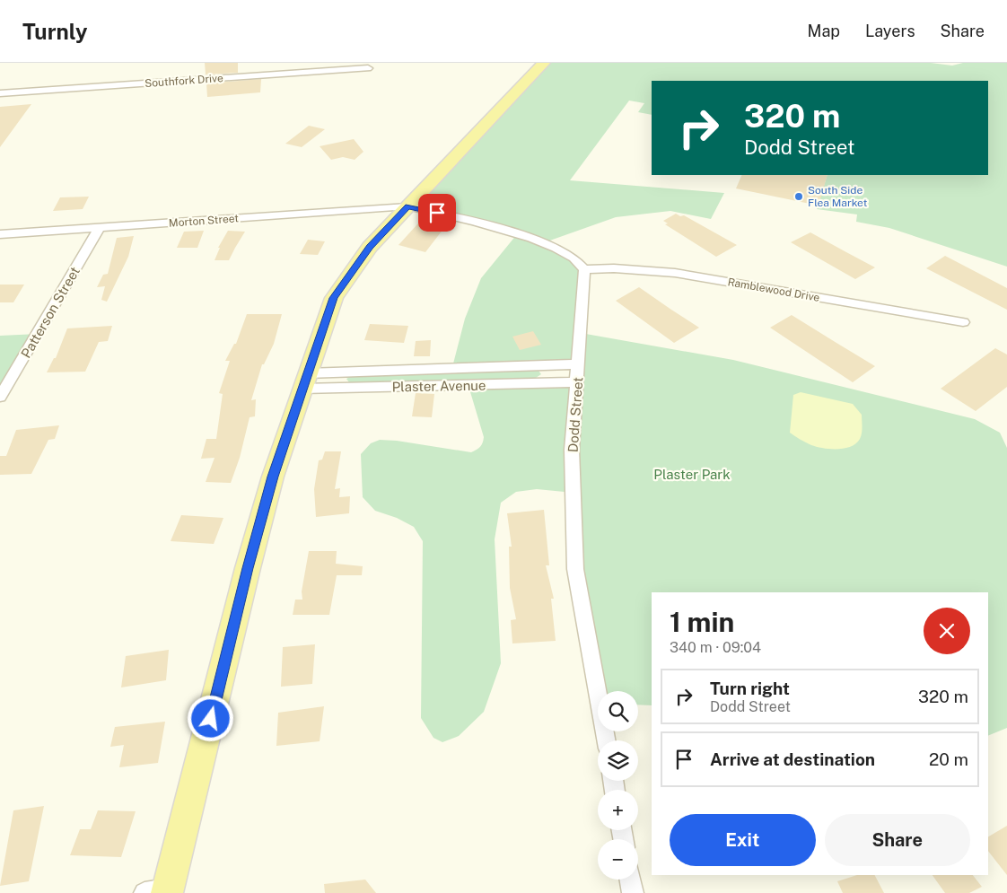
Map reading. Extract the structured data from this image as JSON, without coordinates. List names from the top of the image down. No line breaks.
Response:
{"streets":{"street":["Southfork Drive","Morton Street","Ramblewood Drive","Patterson Street","Plaster Avenue","Dodd Street"]},"crossings":[["Morton Street","Patterson Street"],["Ramblewood Drive","Dodd Street"],["Plaster Avenue","Dodd Street"]],"parks":["Plaster Park"],"places":["South Side Flea Market"],"page":{"header":"Turnly","nav":["Map","Layers","Share"],"turn":["320 m","Dodd Street"],"heading":["1 min","340 m · 09:04"],"list":[{"name":"Turn right","note":"Dodd Street","value":"320 m"},{"name":"Arrive at destination","value":"20 m"}],"map_buttons":["+","−"],"buttons":["Exit","Share"]}}
